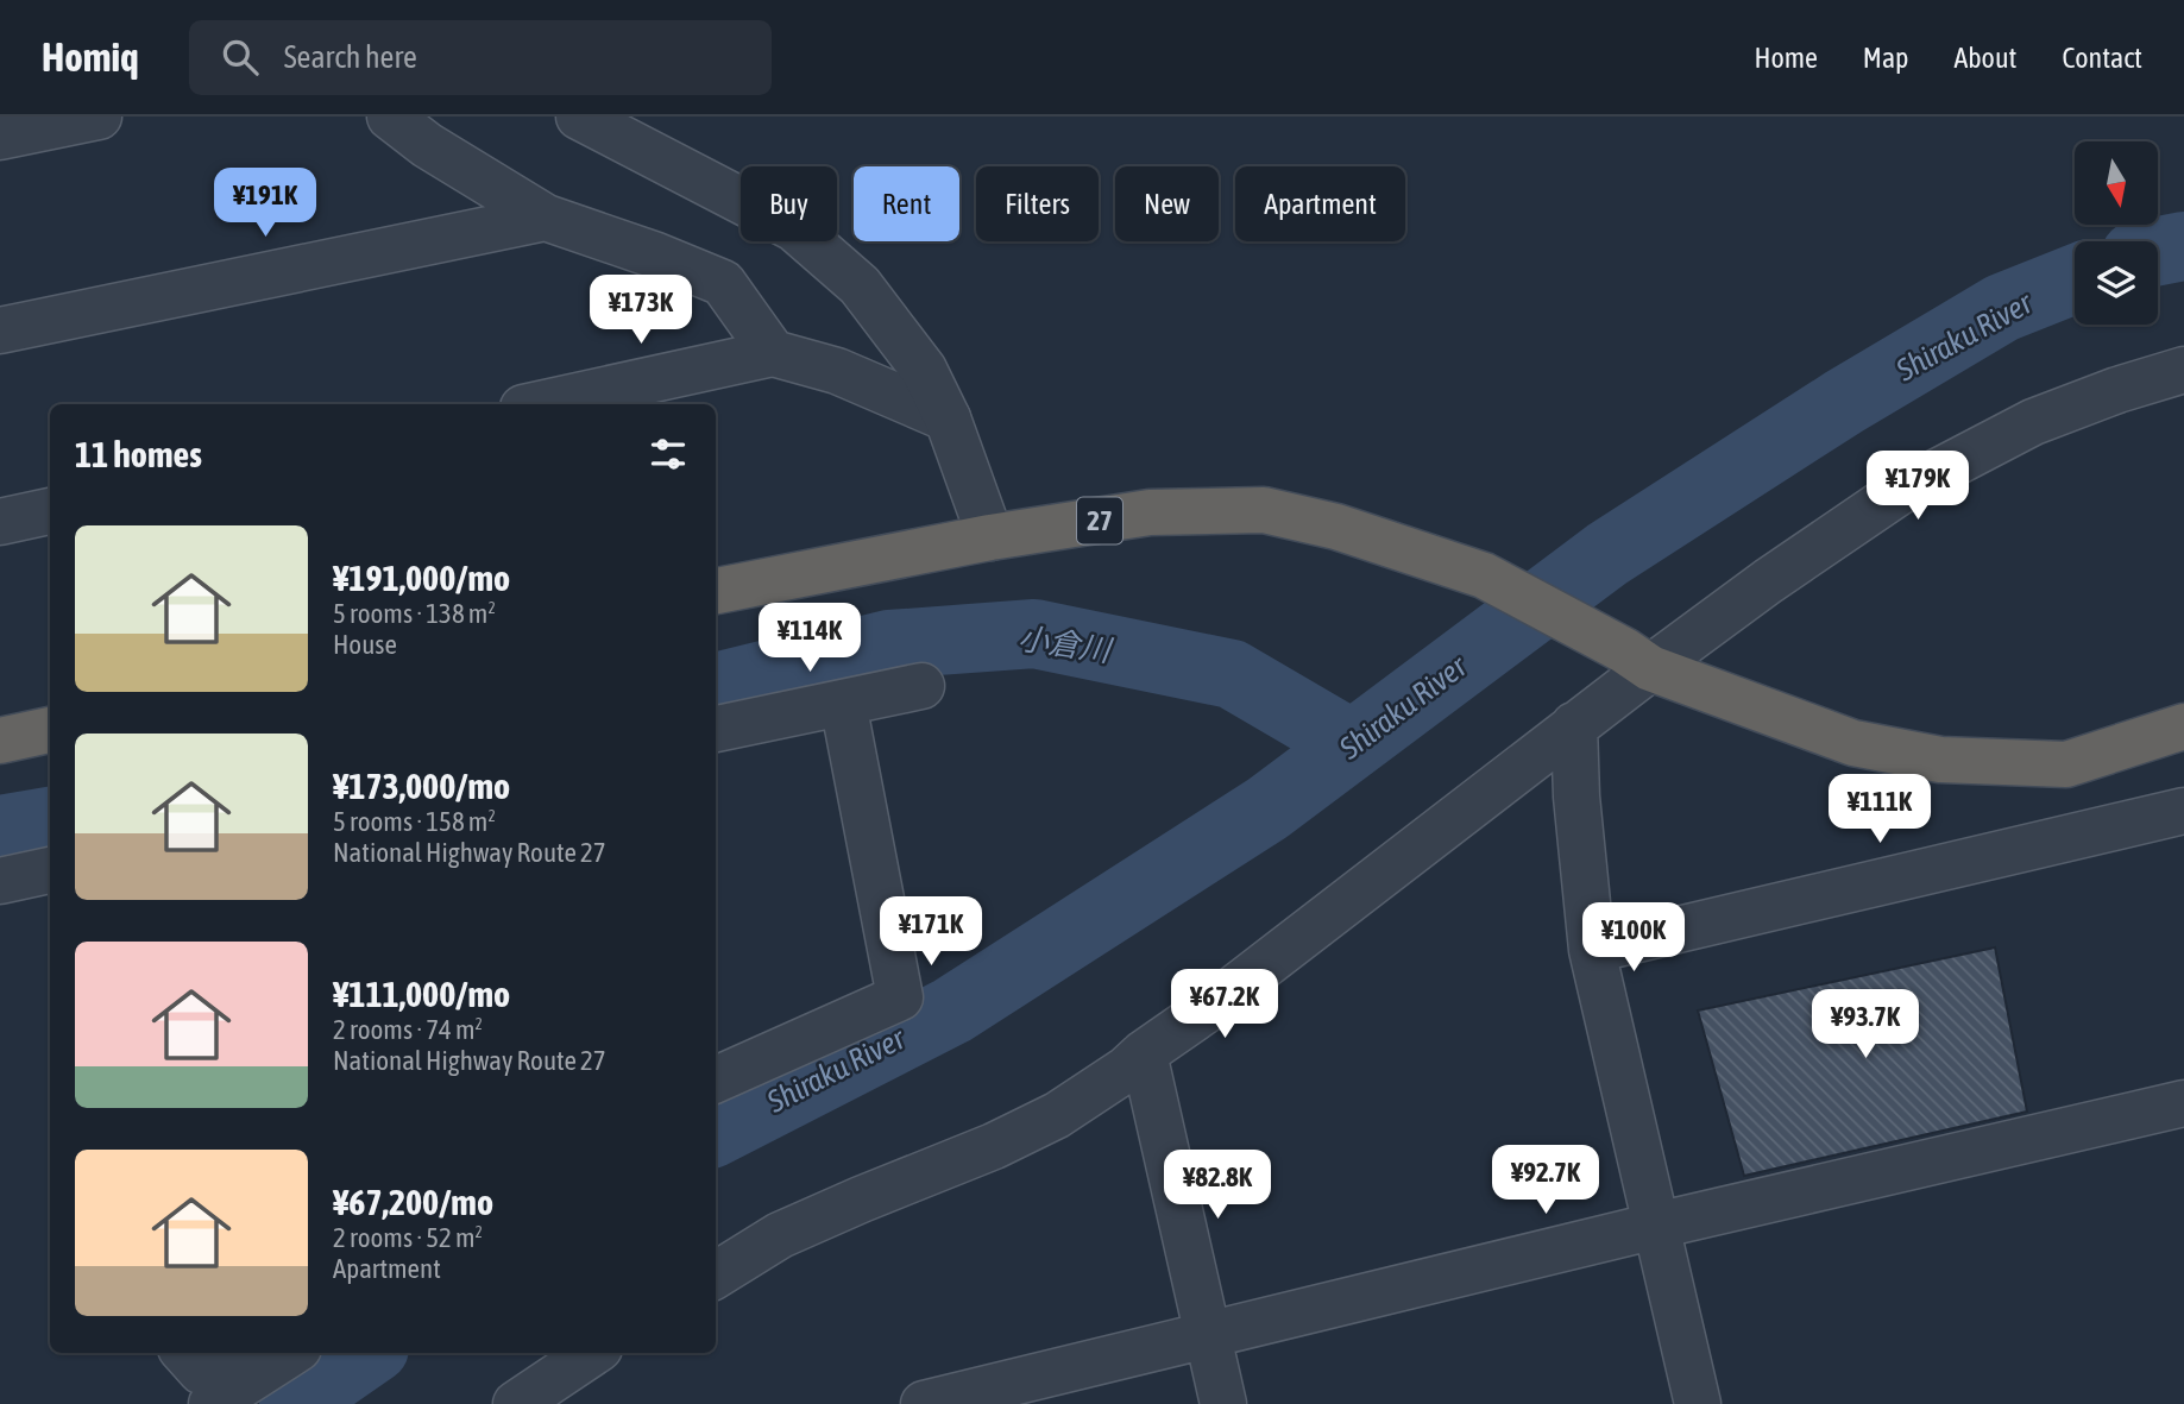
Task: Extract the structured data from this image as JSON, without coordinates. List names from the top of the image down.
{
  "streets": {
    "highway": ["27"]
  },
  "water": ["Shiraku River", "小倉川"],
  "north": "bottom",
  "page": {
    "header": "Homiq",
    "search": "Search here",
    "nav": [
      "Home",
      "Map",
      "About",
      "Contact"
    ],
    "chip": [
      "Buy",
      "Rent",
      "Filters",
      "New",
      "Apartment"
    ],
    "price": [
      "¥191K",
      "¥173K",
      "¥179K",
      "¥114K",
      "¥111K",
      "¥171K",
      "¥100K",
      "¥67.2K",
      "¥93.7K",
      "¥92.7K",
      "¥82.8K"
    ],
    "heading": "11 homes",
    "list": [
      {
        "name": "¥191,000/mo",
        "note": "5 rooms · 138 m² · House"
      },
      {
        "name": "¥173,000/mo",
        "note": "5 rooms · 158 m² · National Highway Route 27"
      },
      {
        "name": "¥111,000/mo",
        "note": "2 rooms · 74 m² · National Highway Route 27"
      },
      {
        "name": "¥67,200/mo",
        "note": "2 rooms · 52 m² · Apartment"
      }
    ]
  }
}
